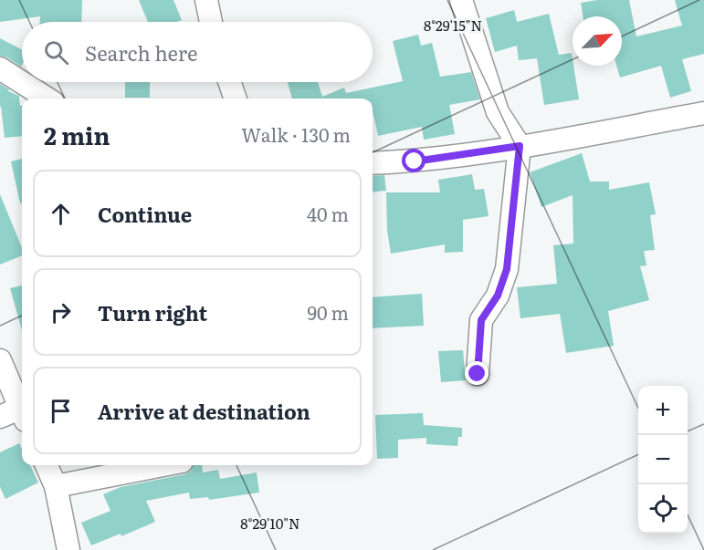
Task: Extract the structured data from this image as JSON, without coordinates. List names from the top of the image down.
{
  "north": "top right",
  "page": {
    "search": "Search here",
    "heading": ["2 min", "Walk · 130 m"],
    "list": [
      ["Continue", "40 m"],
      ["Turn right", "90 m"],
      "Arrive at destination"
    ],
    "map_buttons": ["+", "−"]
  },
  "coordinates": ["8°29'15\"N", "8°29'10\"N"]
}
